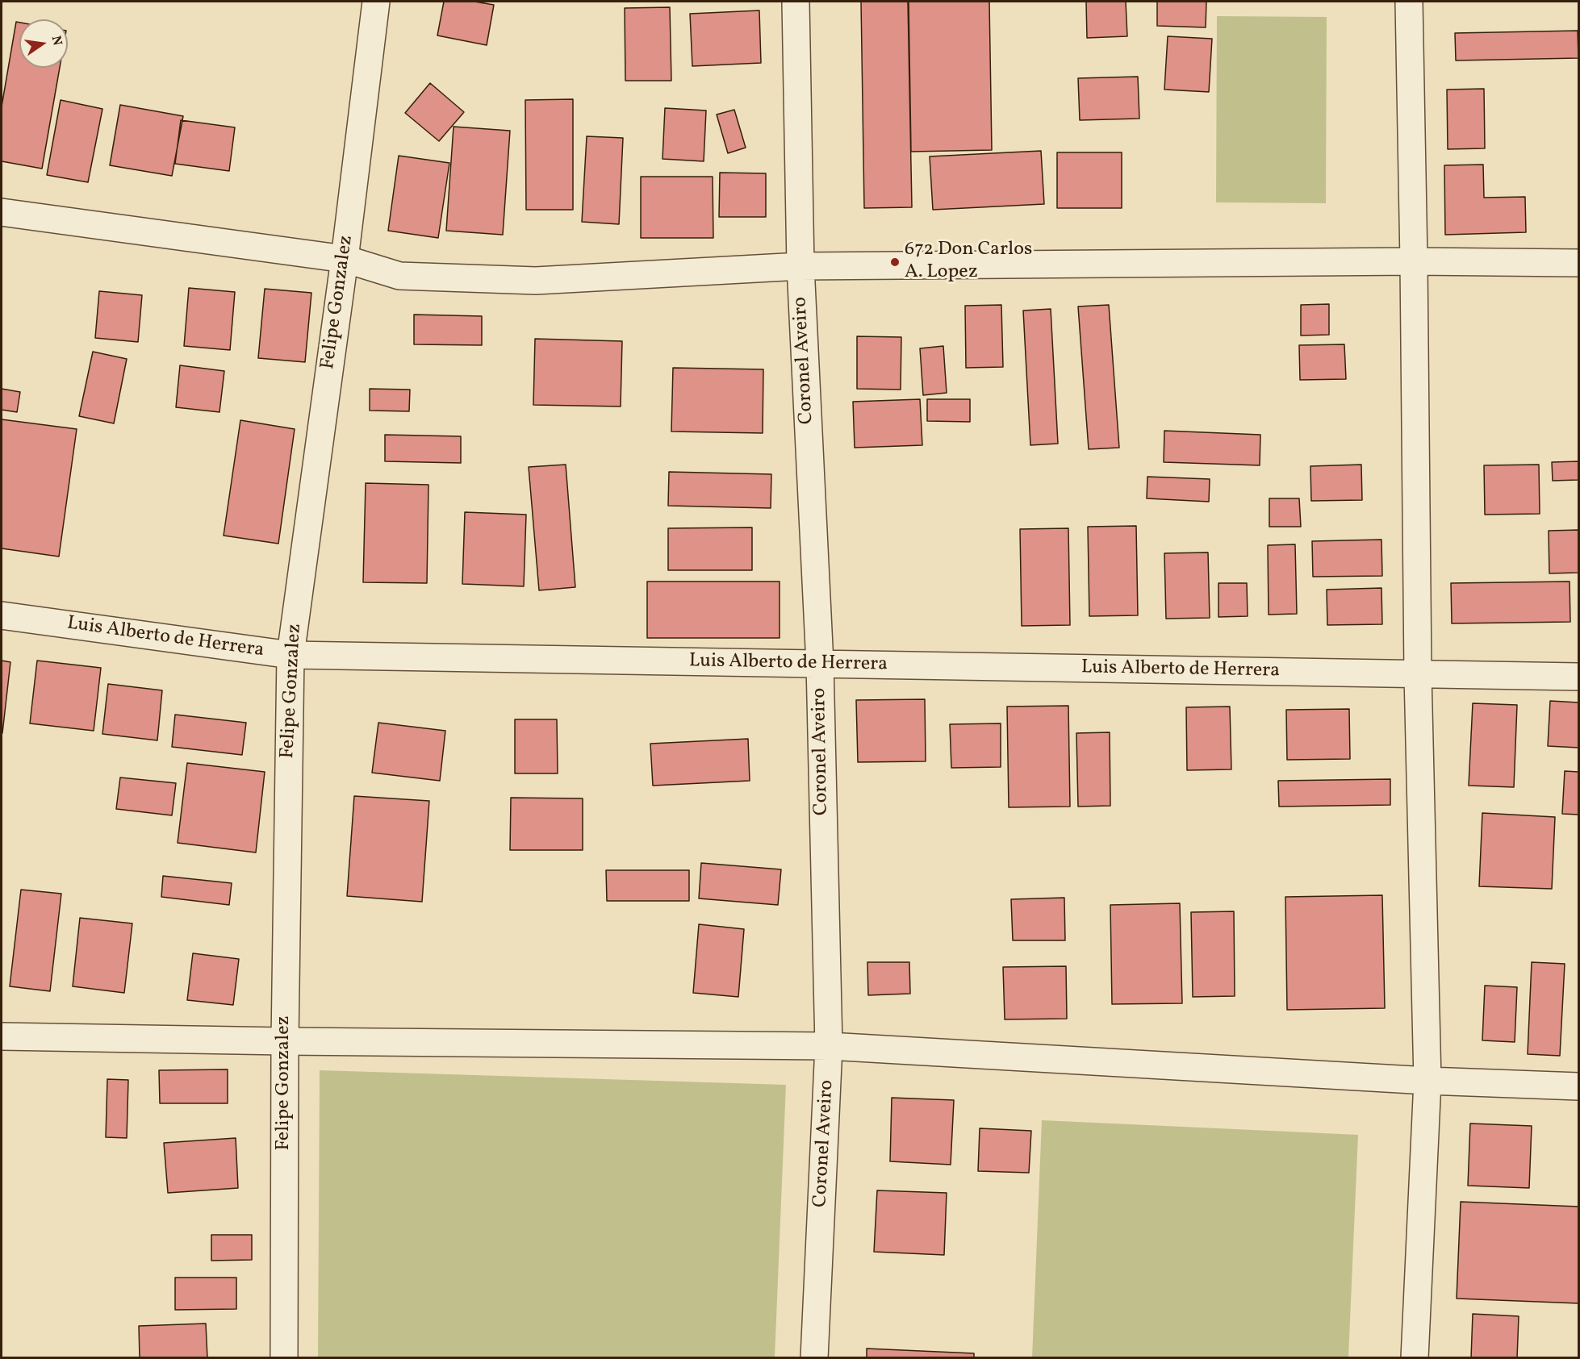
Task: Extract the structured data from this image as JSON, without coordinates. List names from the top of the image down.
{
  "streets": {
    "street": ["Felipe Gonzalez", "Coronel Aveiro", "Luis Alberto de Herrera"]
  },
  "crossings": [
    ["Felipe Gonzalez", "Luis Alberto de Herrera"],
    ["Coronel Aveiro", "Luis Alberto de Herrera"]
  ],
  "places": ["672 Don Carlos A. Lopez"],
  "north": "right"
}
